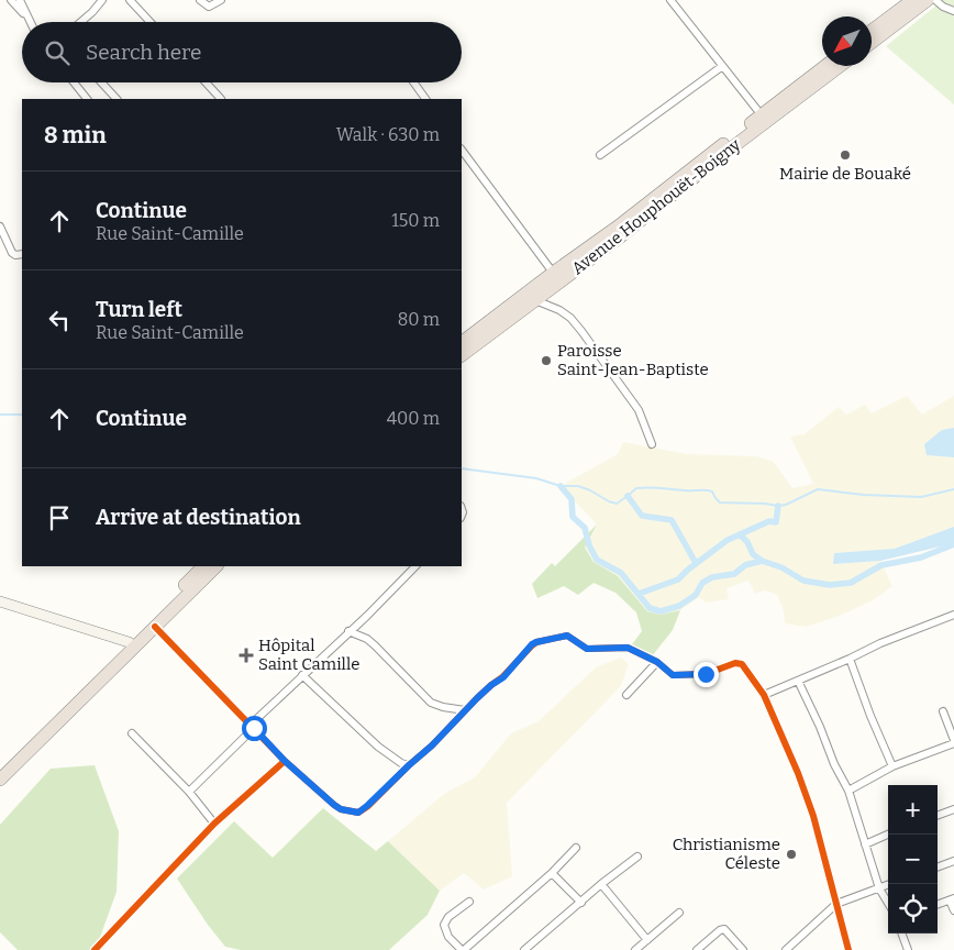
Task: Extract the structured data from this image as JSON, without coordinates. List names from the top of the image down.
{
  "streets": {
    "highway": ["Avenue Houphouët-Boigny"]
  },
  "places": {
    "other": ["Mairie de Bouaké", "Paroisse Saint-Jean-Baptiste", "Christianisme Céleste"],
    "health": ["Hôpital Saint Camille"]
  },
  "north": "bottom left",
  "page": {
    "search": "Search here",
    "heading": ["8 min", "Walk · 630 m"],
    "list": [
      ["Continue", "Rue Saint-Camille", "150 m"],
      ["Turn left", "Rue Saint-Camille", "80 m"],
      ["Continue", "400 m"],
      "Arrive at destination"
    ],
    "map_buttons": ["+", "−"]
  }
}
